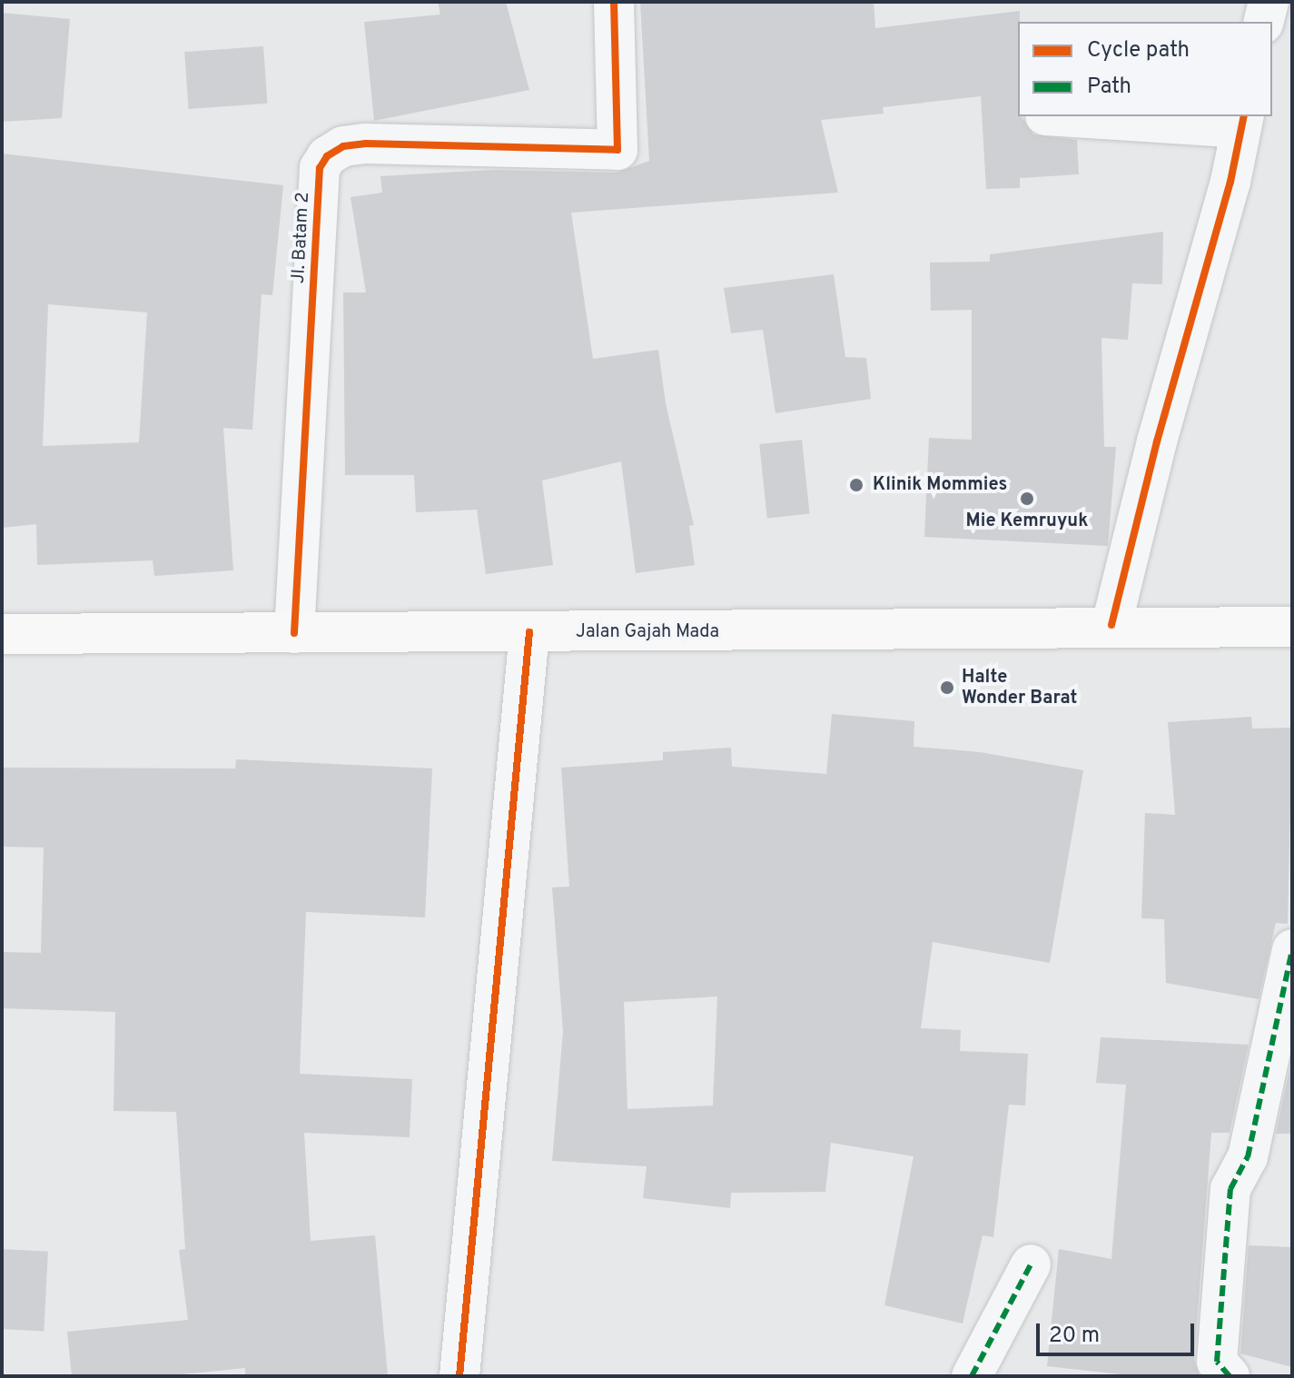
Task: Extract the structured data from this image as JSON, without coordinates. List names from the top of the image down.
{
  "streets": {
    "main road": ["Jalan Gajah Mada"],
    "street": ["Jl. Batam 2"]
  },
  "crossings": [
    ["Jl. Batam 2", "Jalan Gajah Mada"]
  ],
  "places": ["Klinik Mommies", "Mie Kemruyuk", "Halte Wonder Barat"],
  "legend": ["Cycle path", "Path"],
  "scale_bar": "20 m"
}
